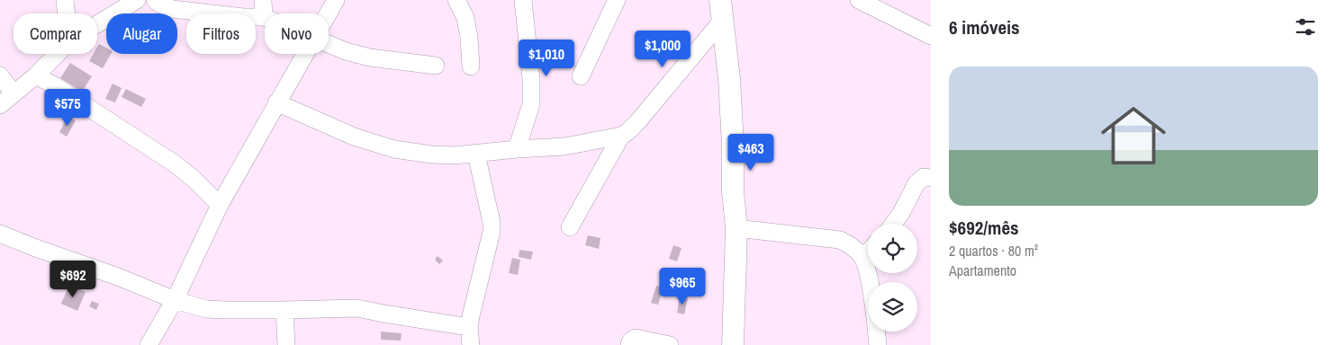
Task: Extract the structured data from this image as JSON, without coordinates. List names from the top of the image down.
{
  "page": {
    "heading": "6 imóveis",
    "chip": [
      "Comprar",
      "Alugar",
      "Filtros",
      "Novo"
    ],
    "price": [
      "$1,000",
      "$1,010",
      "$575",
      "$463",
      "$692",
      "$965"
    ],
    "list": [
      {
        "name": "$692/mês",
        "note": "2 quartos · 80 m² · Apartamento"
      }
    ]
  }
}
